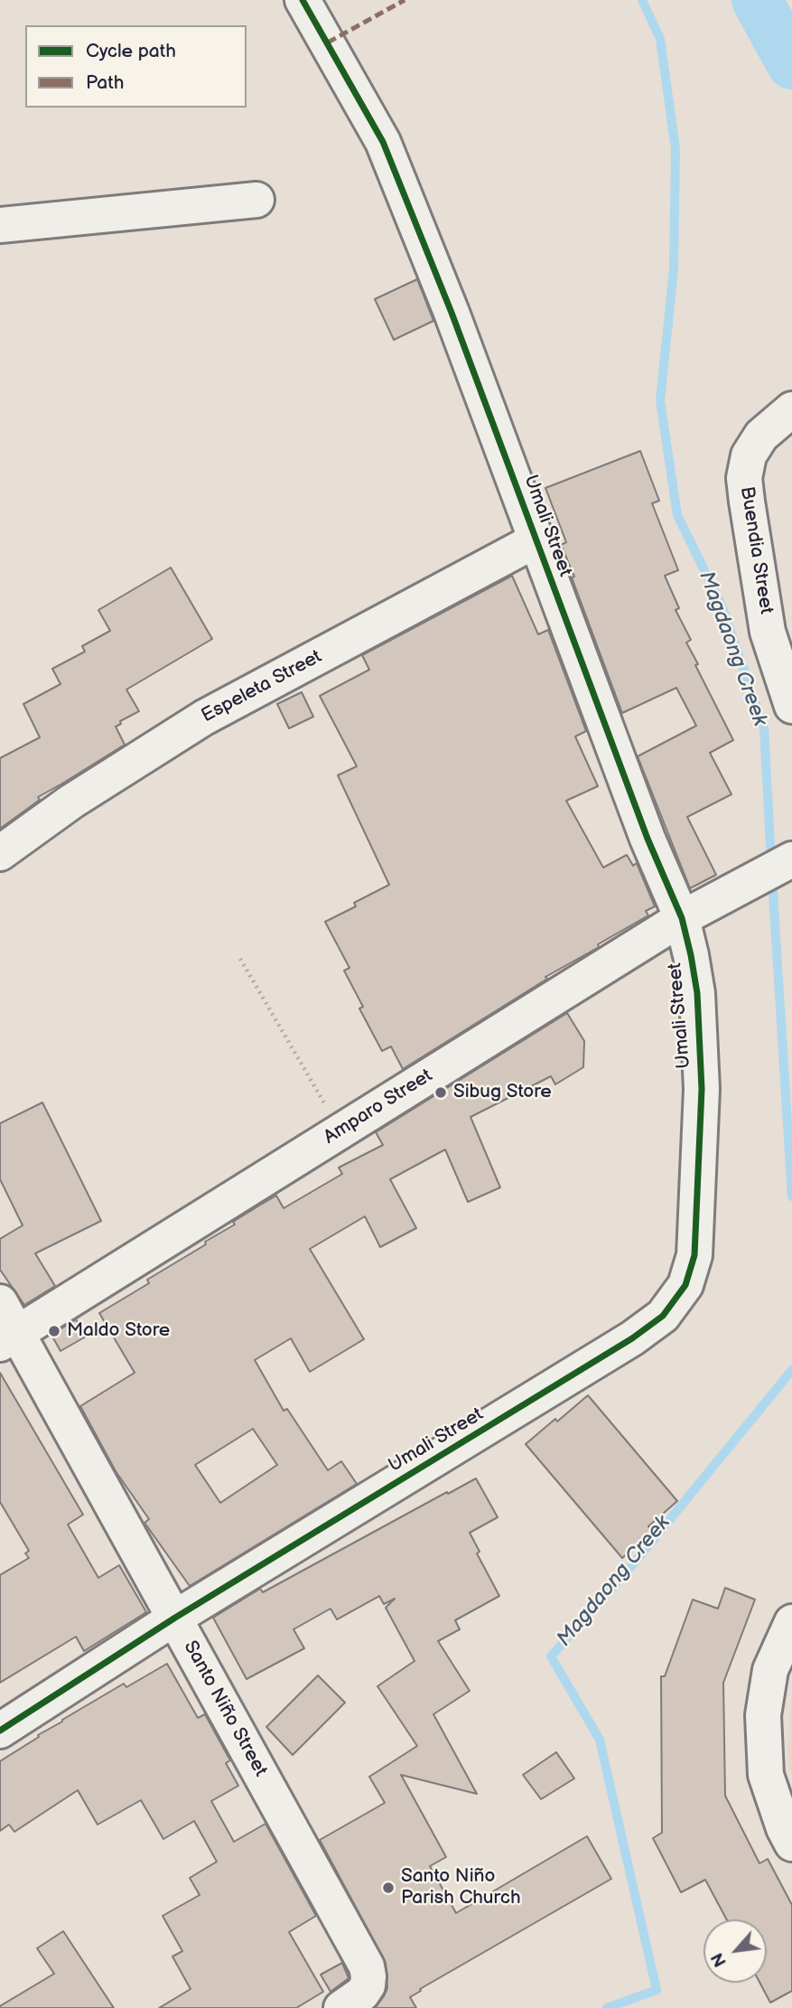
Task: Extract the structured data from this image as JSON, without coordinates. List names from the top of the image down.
{
  "streets": {
    "street": [
      "Umali Street",
      "Buendia Street",
      "Espeleta Street",
      "Amparo Street",
      "Santo Niño Street"
    ]
  },
  "crossings": [
    ["Umali Street", "Espeleta Street"],
    ["Umali Street", "Amparo Street"],
    ["Umali Street", "Santo Niño Street"],
    ["Amparo Street", "Santo Niño Street"]
  ],
  "water": ["Magdaong Creek"],
  "places": ["Sibug Store", "Maldo Store", "Santo Niño Parish Church"],
  "legend": ["Cycle path", "Path"],
  "north": "bottom left"
}
